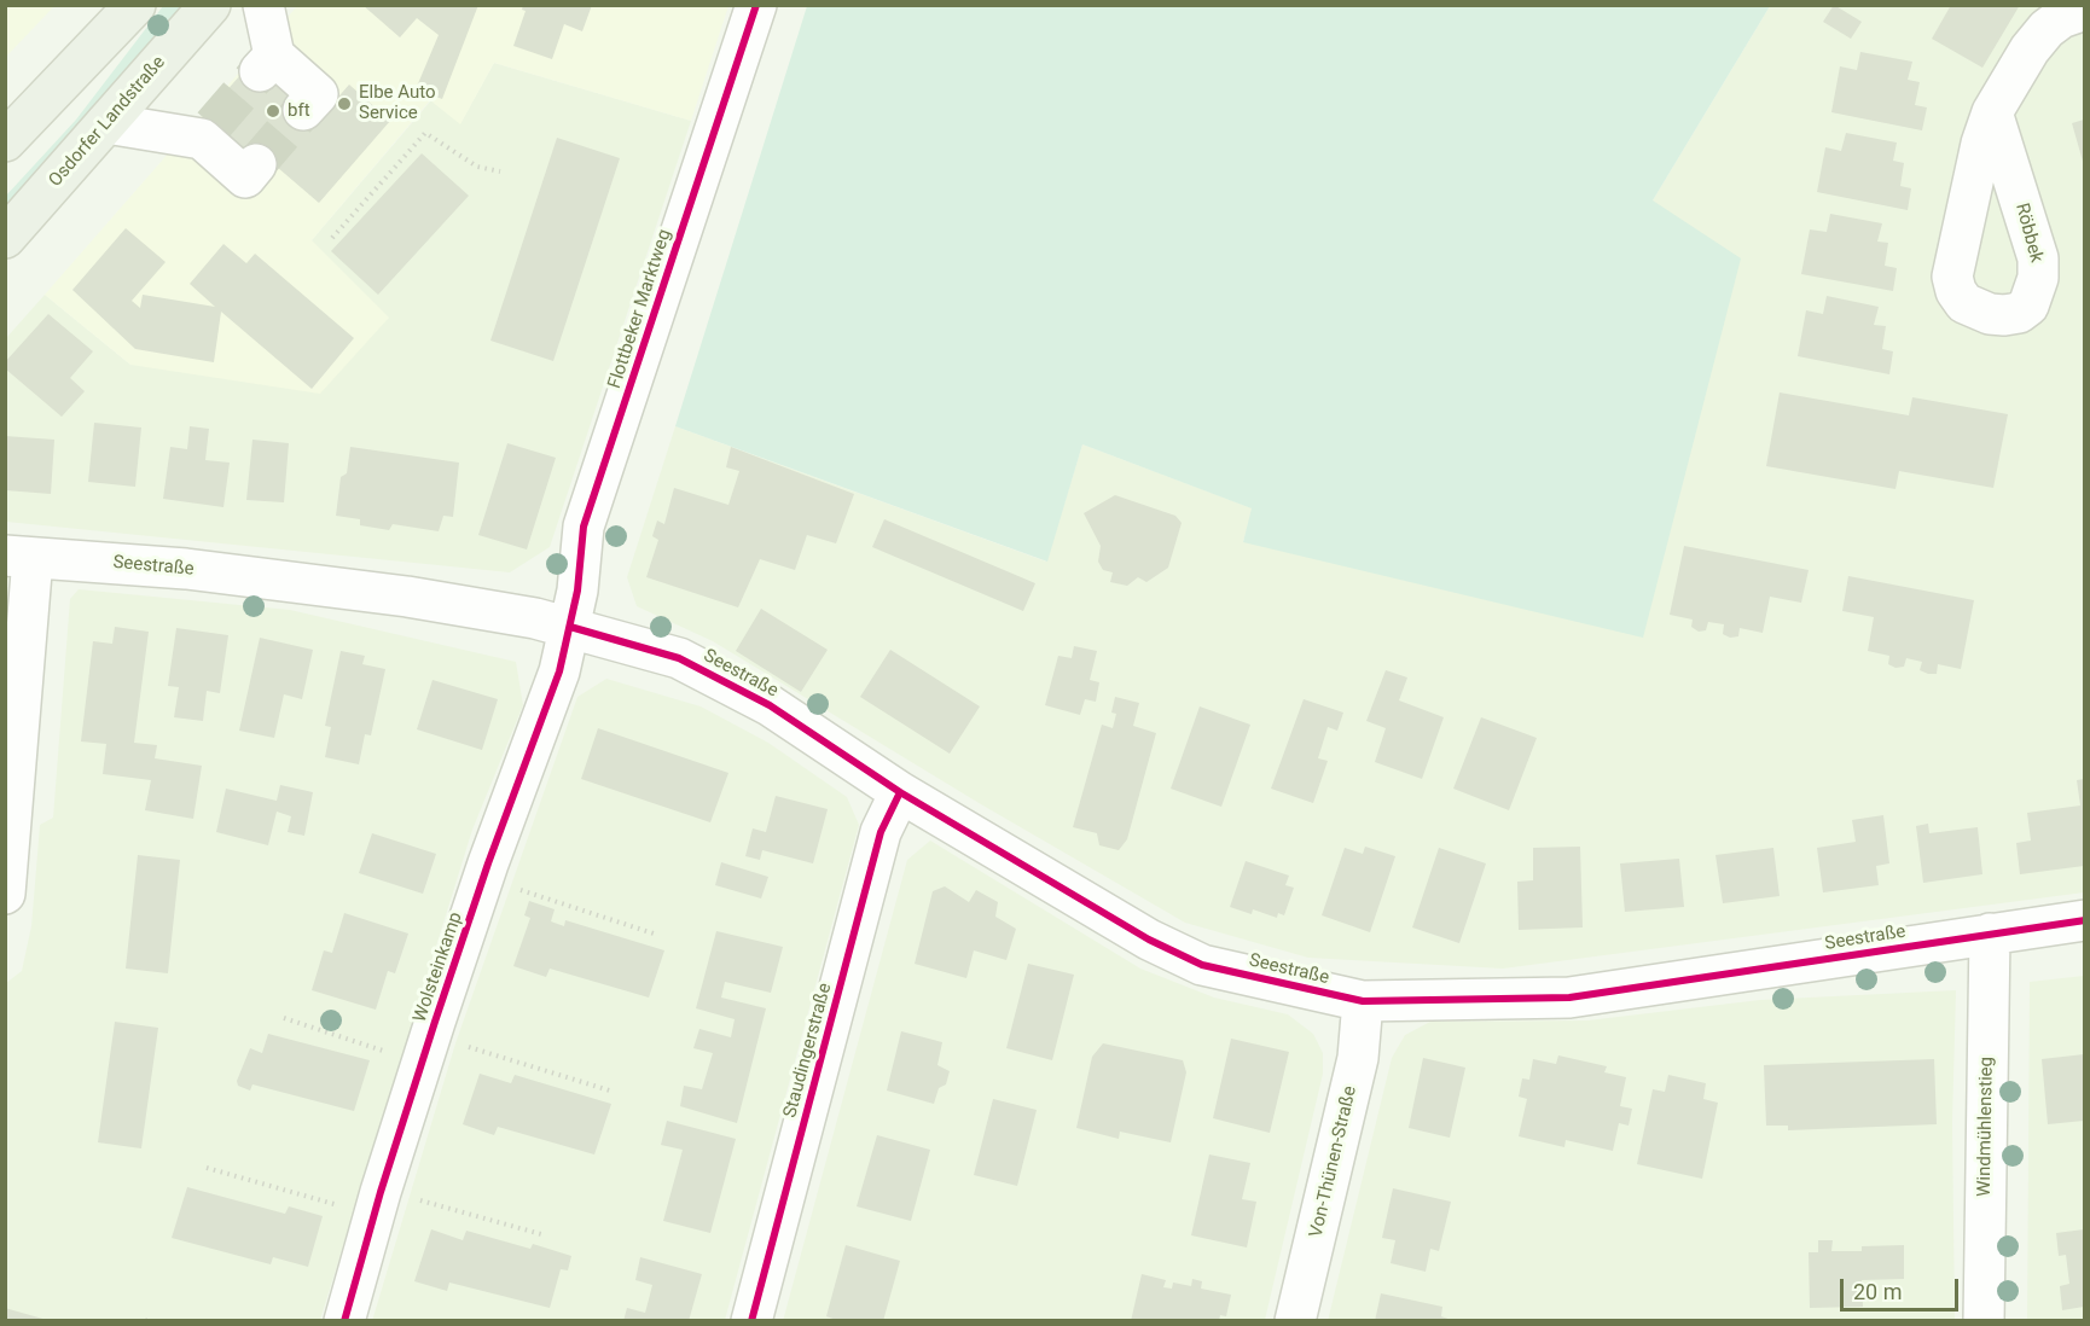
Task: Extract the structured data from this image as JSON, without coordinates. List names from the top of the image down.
{
  "streets": {
    "main road": ["Osdorfer Landstraße"],
    "street": [
      "Flottbeker Marktweg",
      "Seestraße",
      "Wolsteinkamp",
      "Staudingerstraße",
      "Windmühlenstieg",
      "Von-Thünen-Straße"
    ]
  },
  "crossings": [
    ["Flottbeker Marktweg", "Seestraße"],
    ["Flottbeker Marktweg", "Wolsteinkamp"],
    ["Seestraße", "Wolsteinkamp"],
    ["Seestraße", "Staudingerstraße"],
    ["Seestraße", "Windmühlenstieg"],
    ["Seestraße", "Von-Thünen-Straße"]
  ],
  "places": ["Elbe Auto Service", "bft"],
  "scale_bar": "20 m"
}
